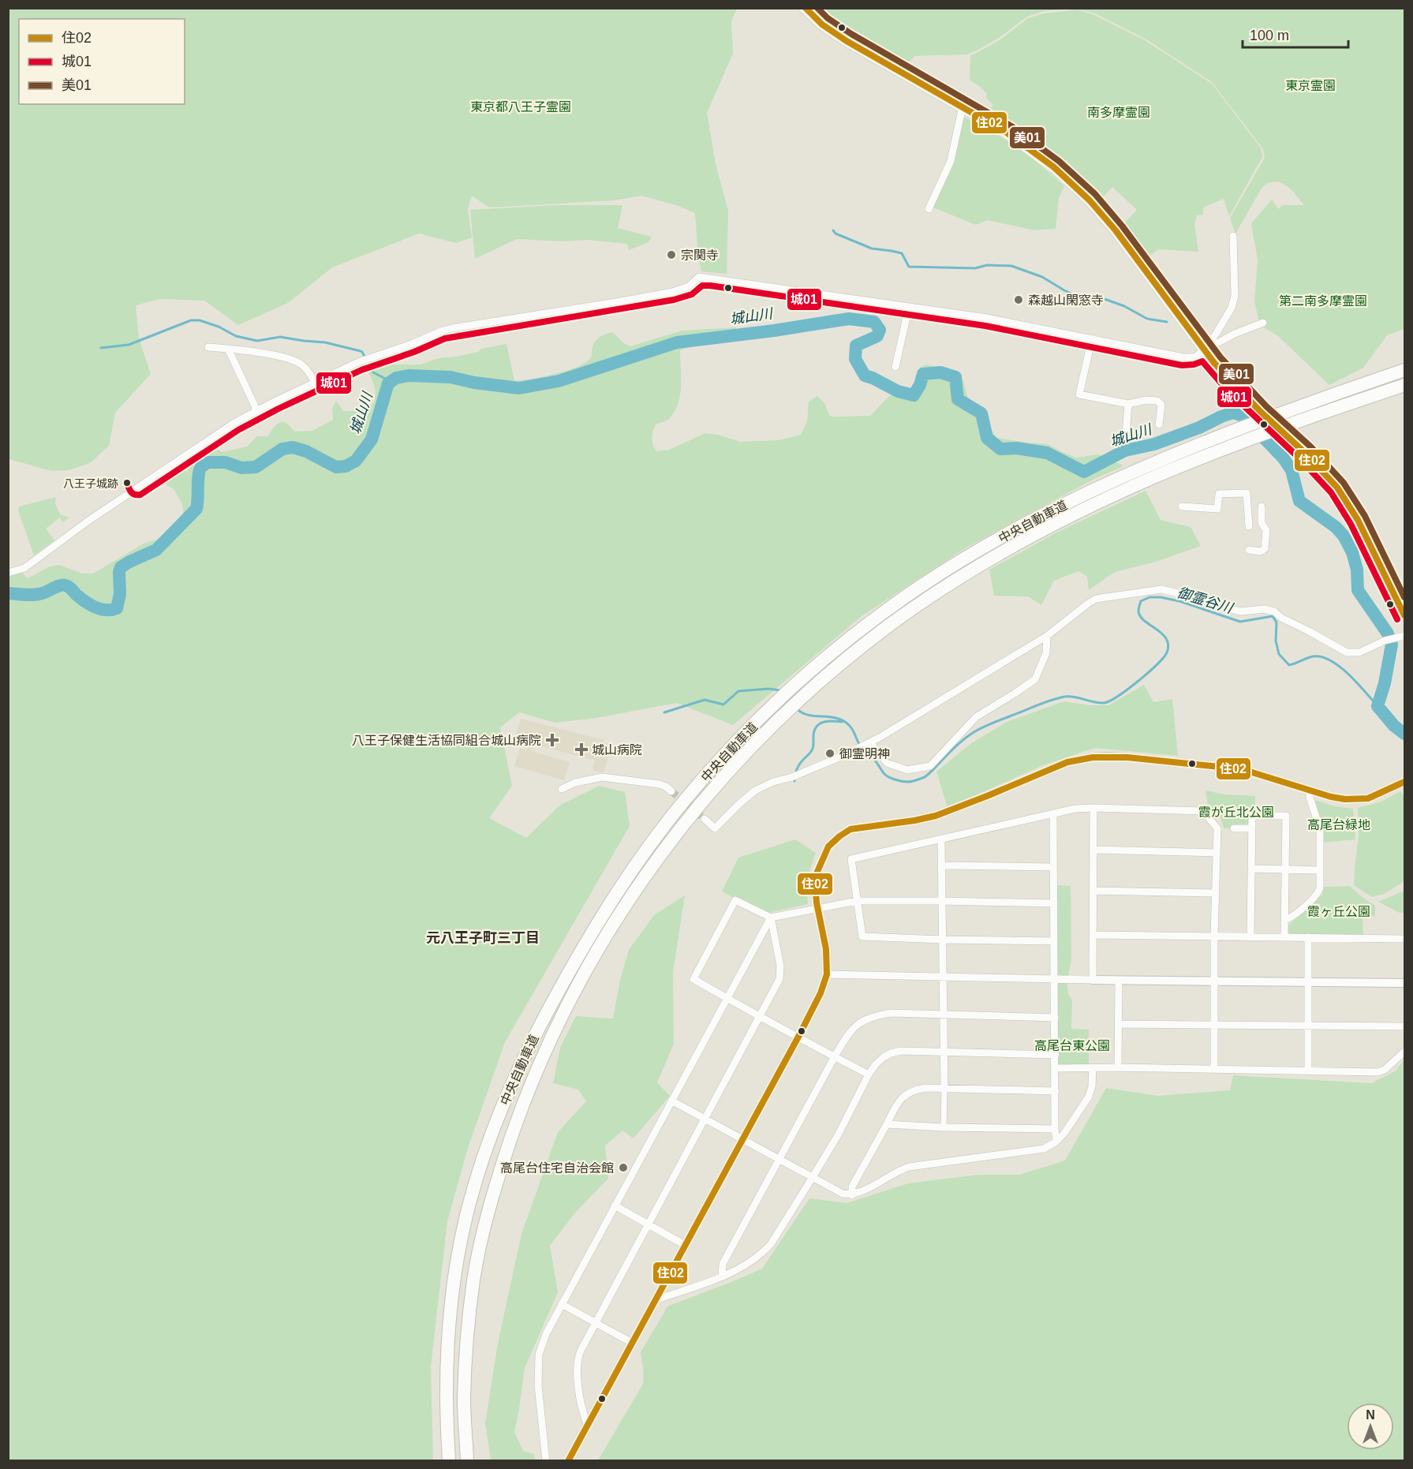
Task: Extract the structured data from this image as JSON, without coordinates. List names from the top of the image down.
{
  "streets": {
    "highway": ["中央自動車道"]
  },
  "districts": ["元八王子町三丁目"],
  "water": ["城山川", "御霊谷川"],
  "parks": [
    "東京霊園",
    "東京都八王子霊園",
    "南多摩霊園",
    "第二南多摩霊園",
    "霞が丘北公園",
    "高尾台緑地",
    "霞ヶ丘公園",
    "高尾台東公園"
  ],
  "places": {
    "other": [
      "宗関寺",
      "森越山閑窓寺",
      "八王子城跡",
      "御霊明神",
      "高尾台住宅自治会館"
    ],
    "health": ["八王子保健生活協同組合城山病院", "城山病院"]
  },
  "lines": ["transit line 住02", "transit line 美01", "transit line 城01"],
  "legend": ["住02", "城01", "美01"],
  "scale_bar": "100 m",
  "north": "top"
}
